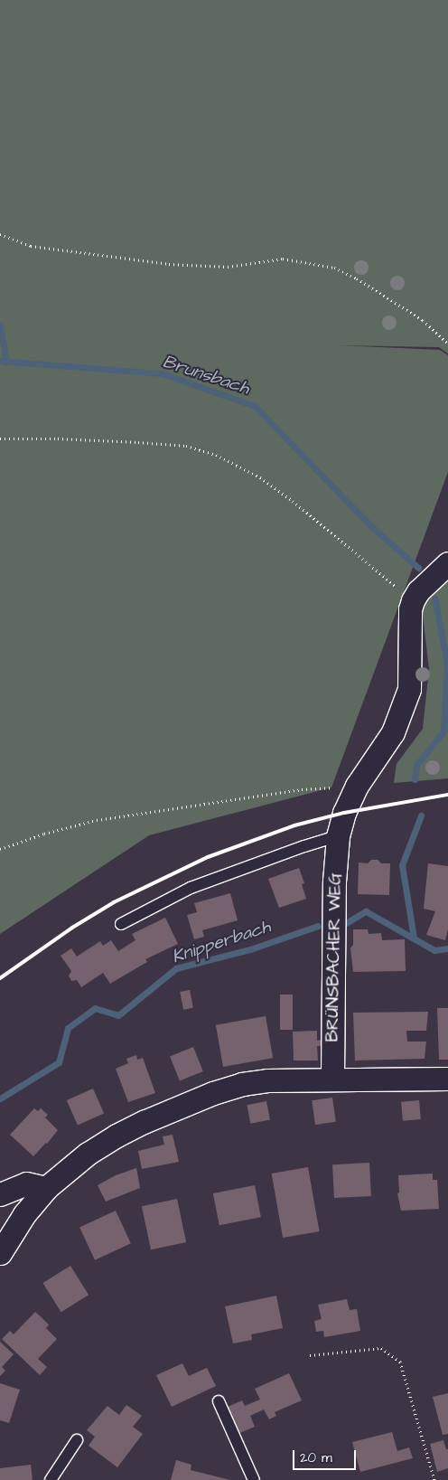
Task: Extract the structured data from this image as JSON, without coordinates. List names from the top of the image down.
{
  "streets": {
    "street": ["BRÜNSBACHER WEG"]
  },
  "water": ["Brunsbach", "Knipperbach"],
  "scale_bar": "20 m"
}
